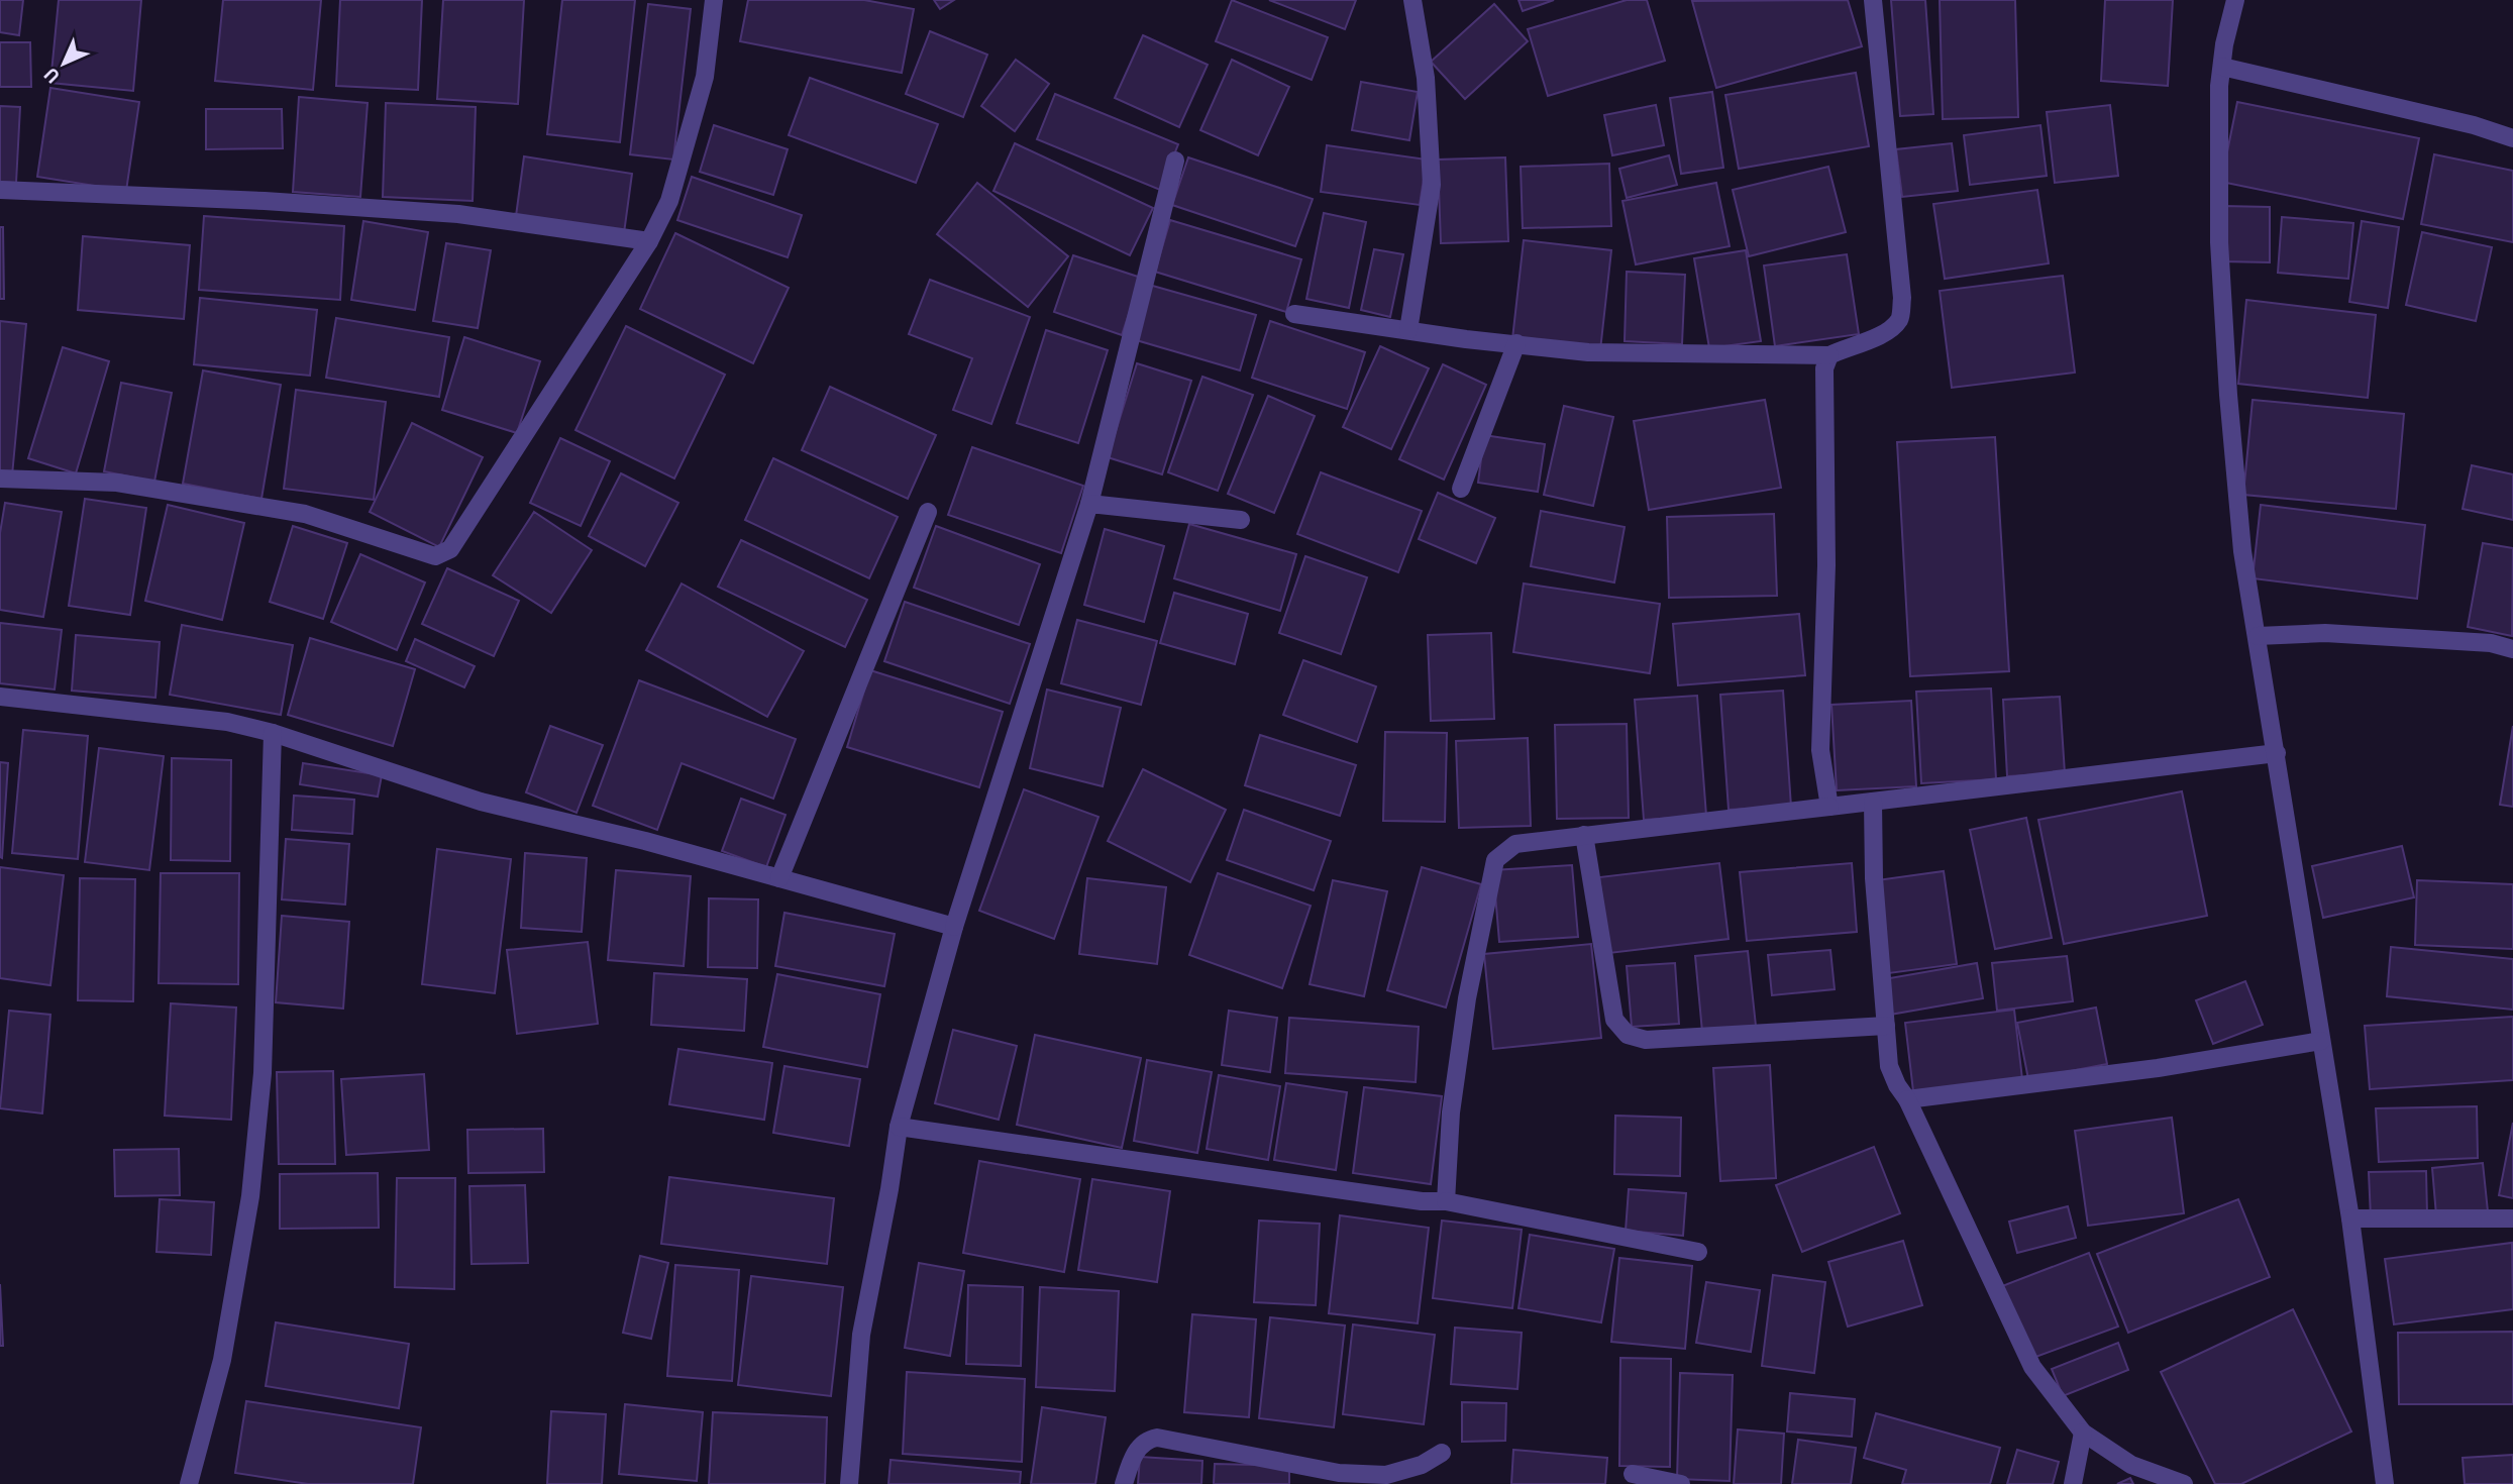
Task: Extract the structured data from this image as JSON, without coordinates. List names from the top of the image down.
{
  "north": "bottom left"
}
